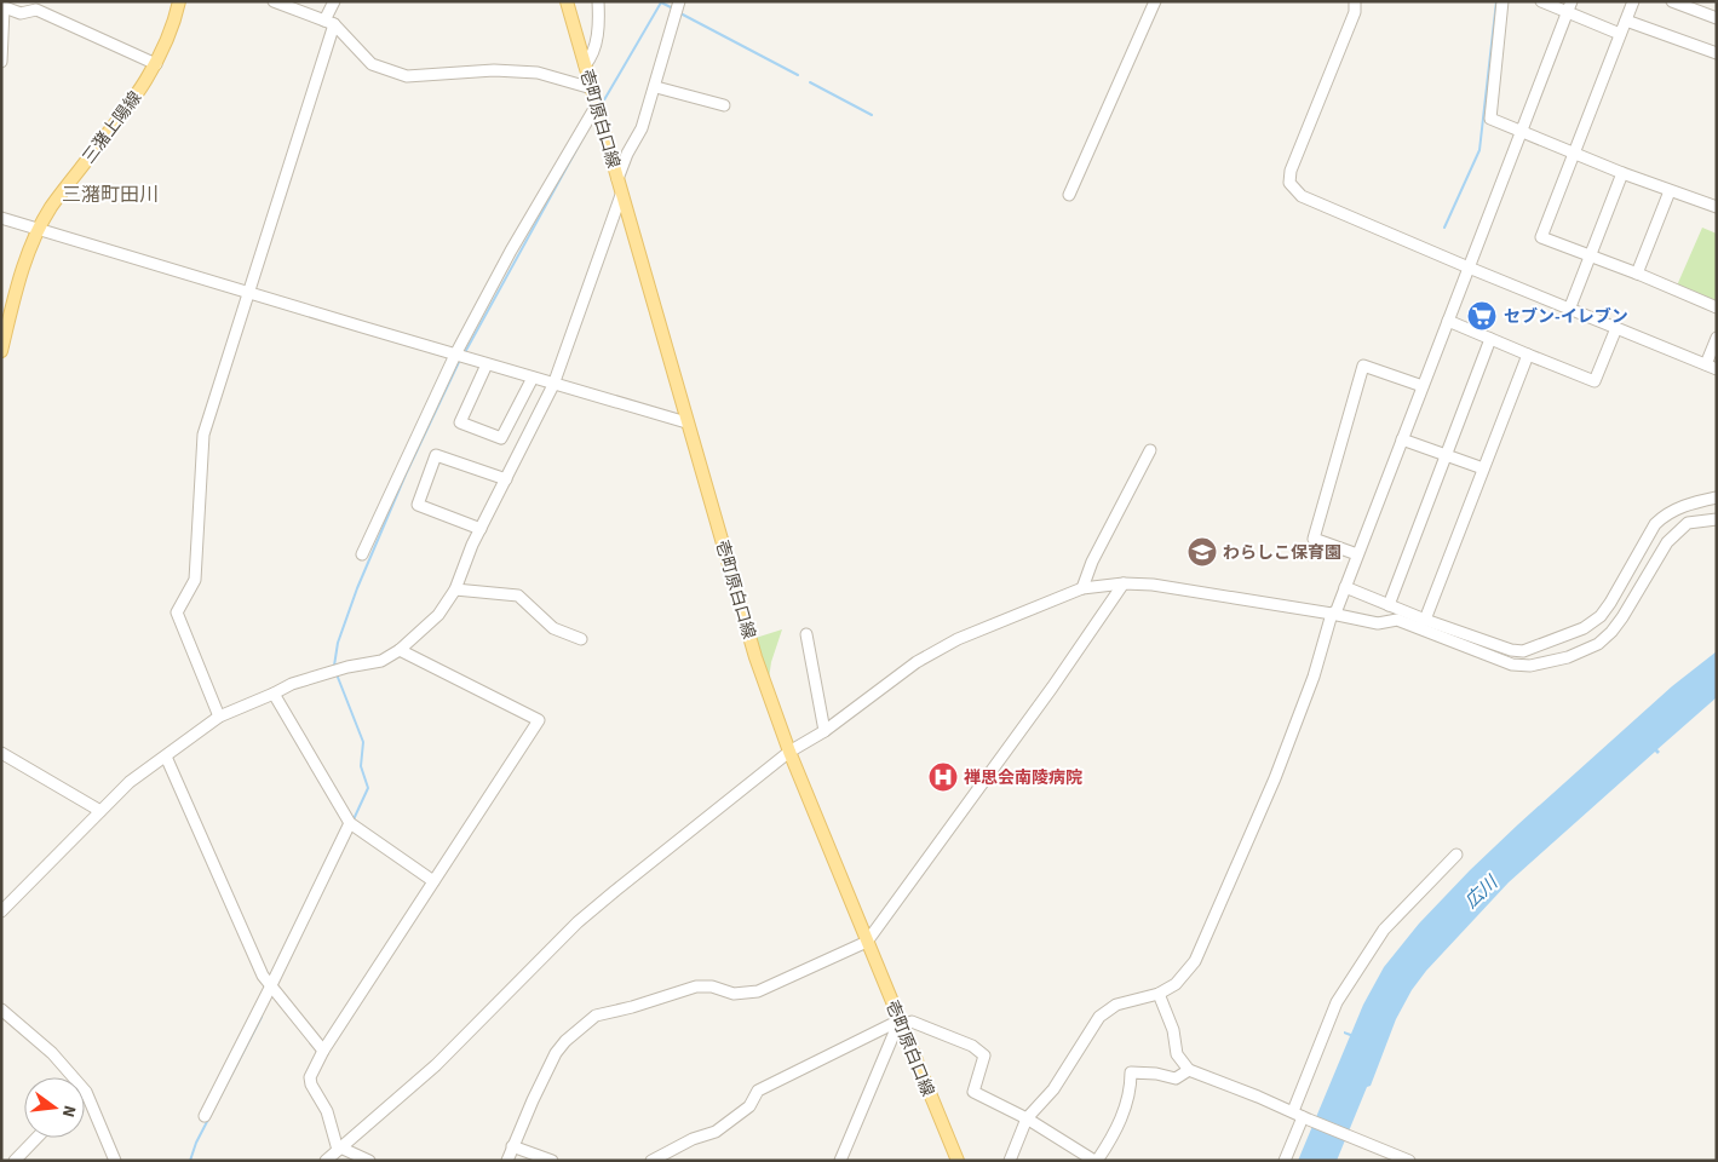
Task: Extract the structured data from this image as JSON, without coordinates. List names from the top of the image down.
{
  "streets": {
    "main road": ["壱町原白口線", "三潴上陽線"]
  },
  "districts": ["三潴町田川"],
  "water": ["広川"],
  "places": {
    "supermarket": ["セブン-イレブン"],
    "school or university": ["わらしこ保育園"],
    "hospital": ["禅思会南陵病院"]
  },
  "north": "right"
}
